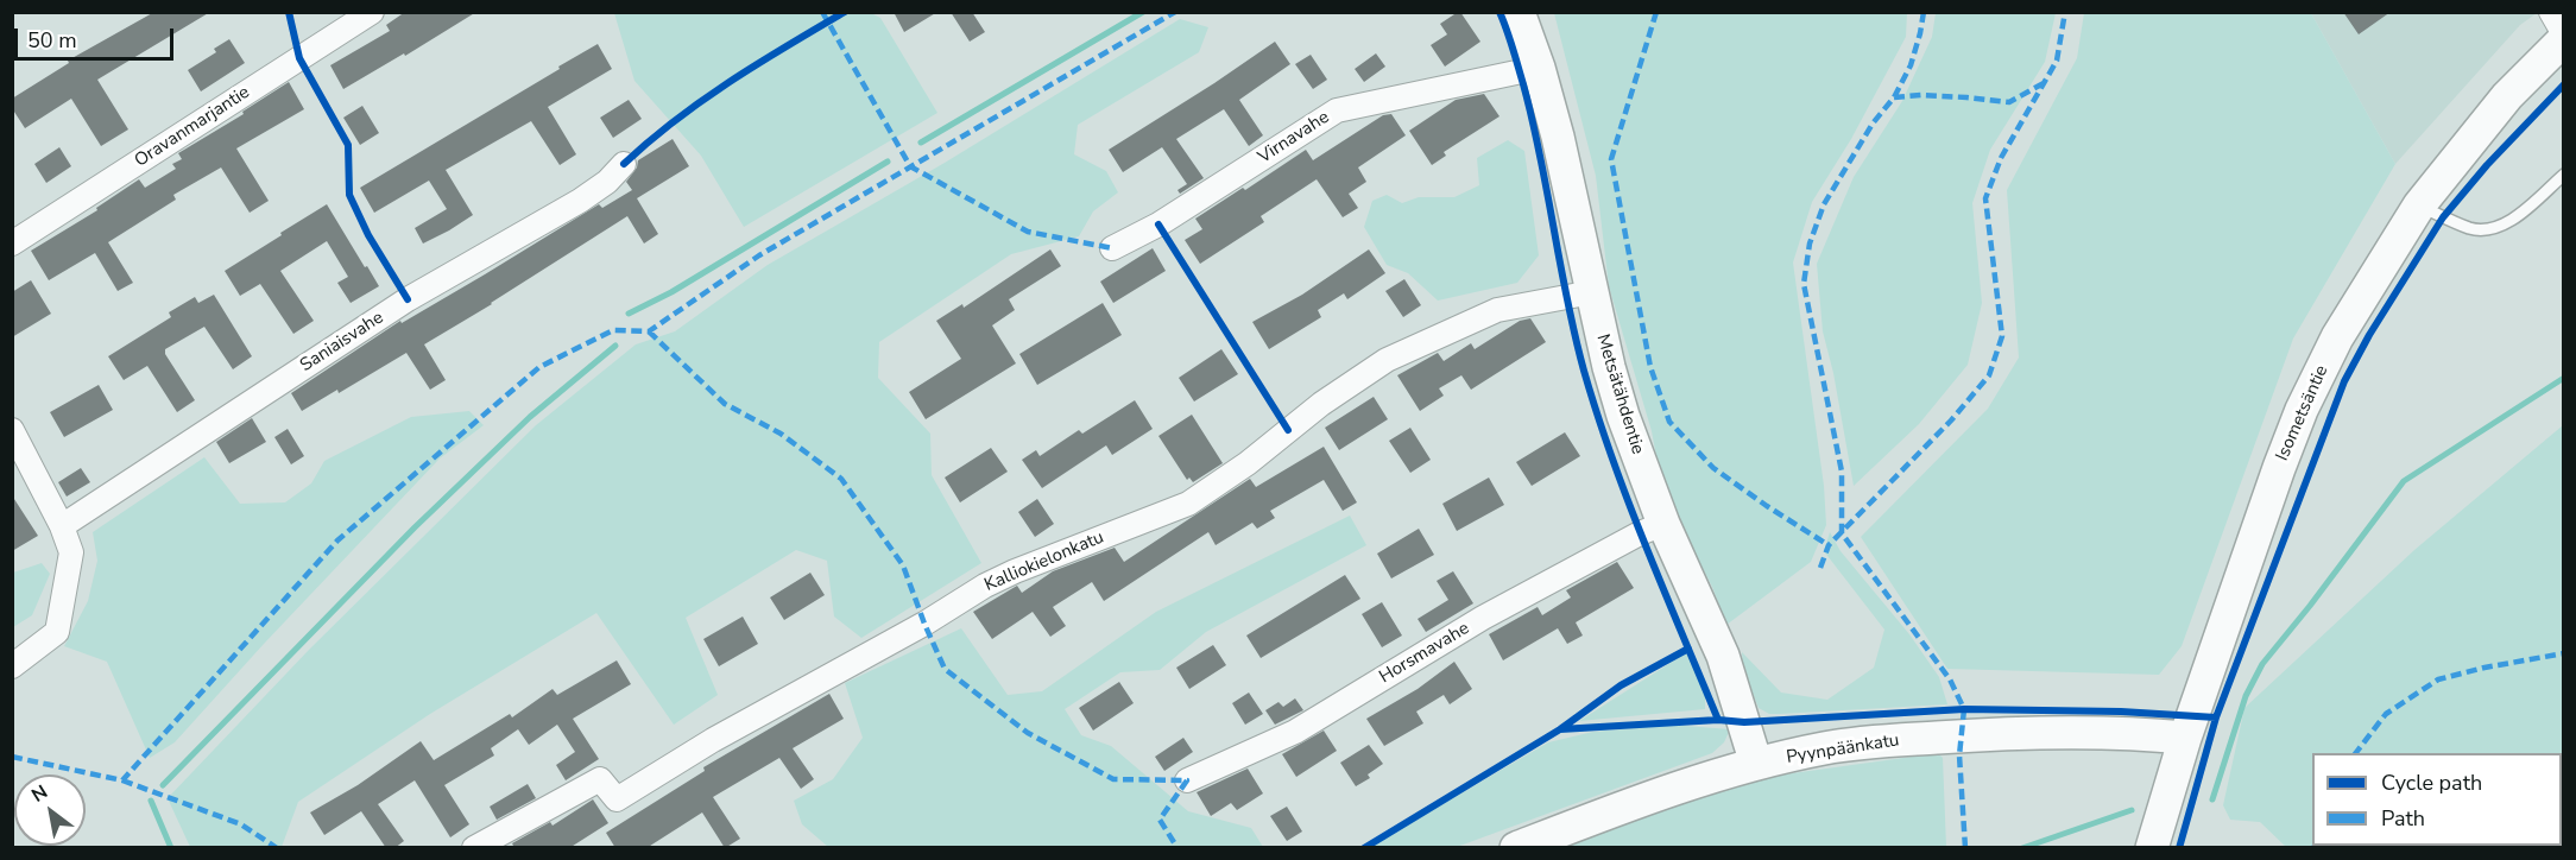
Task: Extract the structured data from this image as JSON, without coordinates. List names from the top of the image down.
{
  "streets": {
    "main road": ["Metsätähdentie", "Isometsäntie", "Pyynpäänkatu"],
    "street": [
      "Oravanmarjantie",
      "Virnavahe",
      "Saniaisvahe",
      "Kalliokielonkatu",
      "Horsmavahe"
    ]
  },
  "crossings": [
    ["Virnavahe", "Metsätähdentie"],
    ["Metsätähdentie", "Kalliokielonkatu"],
    ["Metsätähdentie", "Horsmavahe"],
    ["Metsätähdentie", "Pyynpäänkatu"],
    ["Isometsäntie", "Pyynpäänkatu"]
  ],
  "legend": ["Cycle path", "Path"],
  "scale_bar": "50 m",
  "north": "top left"
}
